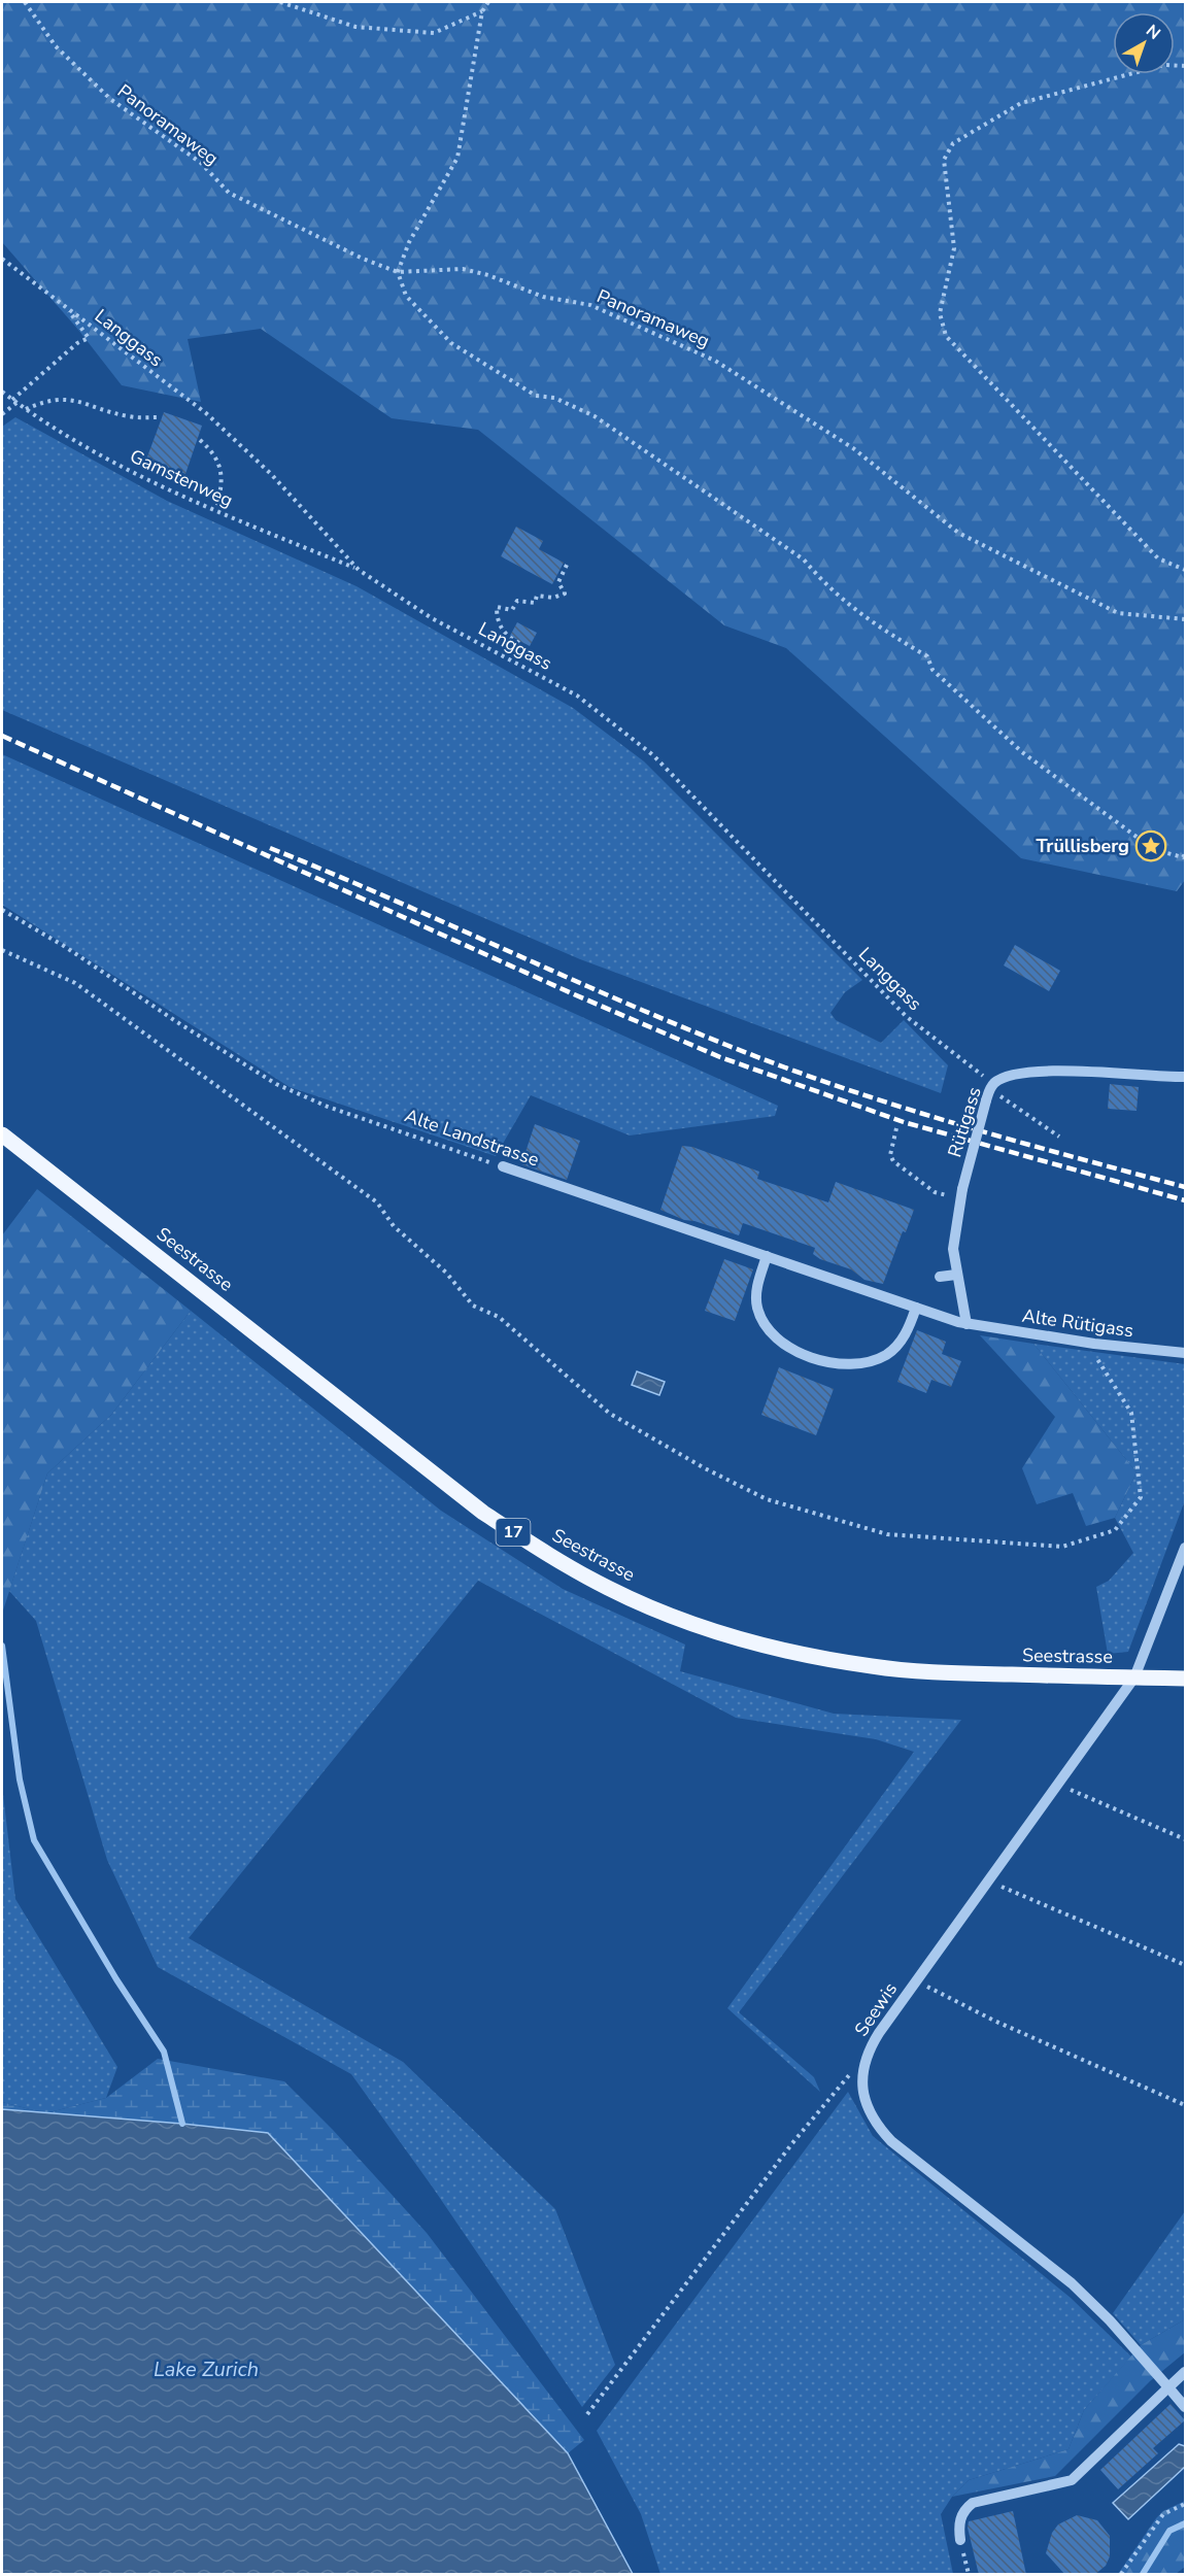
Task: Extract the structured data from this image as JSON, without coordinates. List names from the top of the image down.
{
  "streets": {
    "main road": ["Seestrasse", "17"],
    "street": [
      "Rütigass",
      "Alte Landstrasse",
      "Alte Rütigass",
      "Seewis"
    ],
    "path": ["Panoramaweg", "Langgass", "Gamstenweg"]
  },
  "crossings": [
    ["Langgass", "Gamstenweg"],
    ["Langgass", "Rütigass"],
    ["Rütigass", "Alte Landstrasse"],
    ["Rütigass", "Alte Rütigass"],
    ["Alte Landstrasse", "Alte Rütigass"],
    ["Seestrasse", "Seewis"]
  ],
  "water": ["Lake Zurich"],
  "places": {
    "place": ["Trüllisberg"]
  },
  "north": "top right"
}
